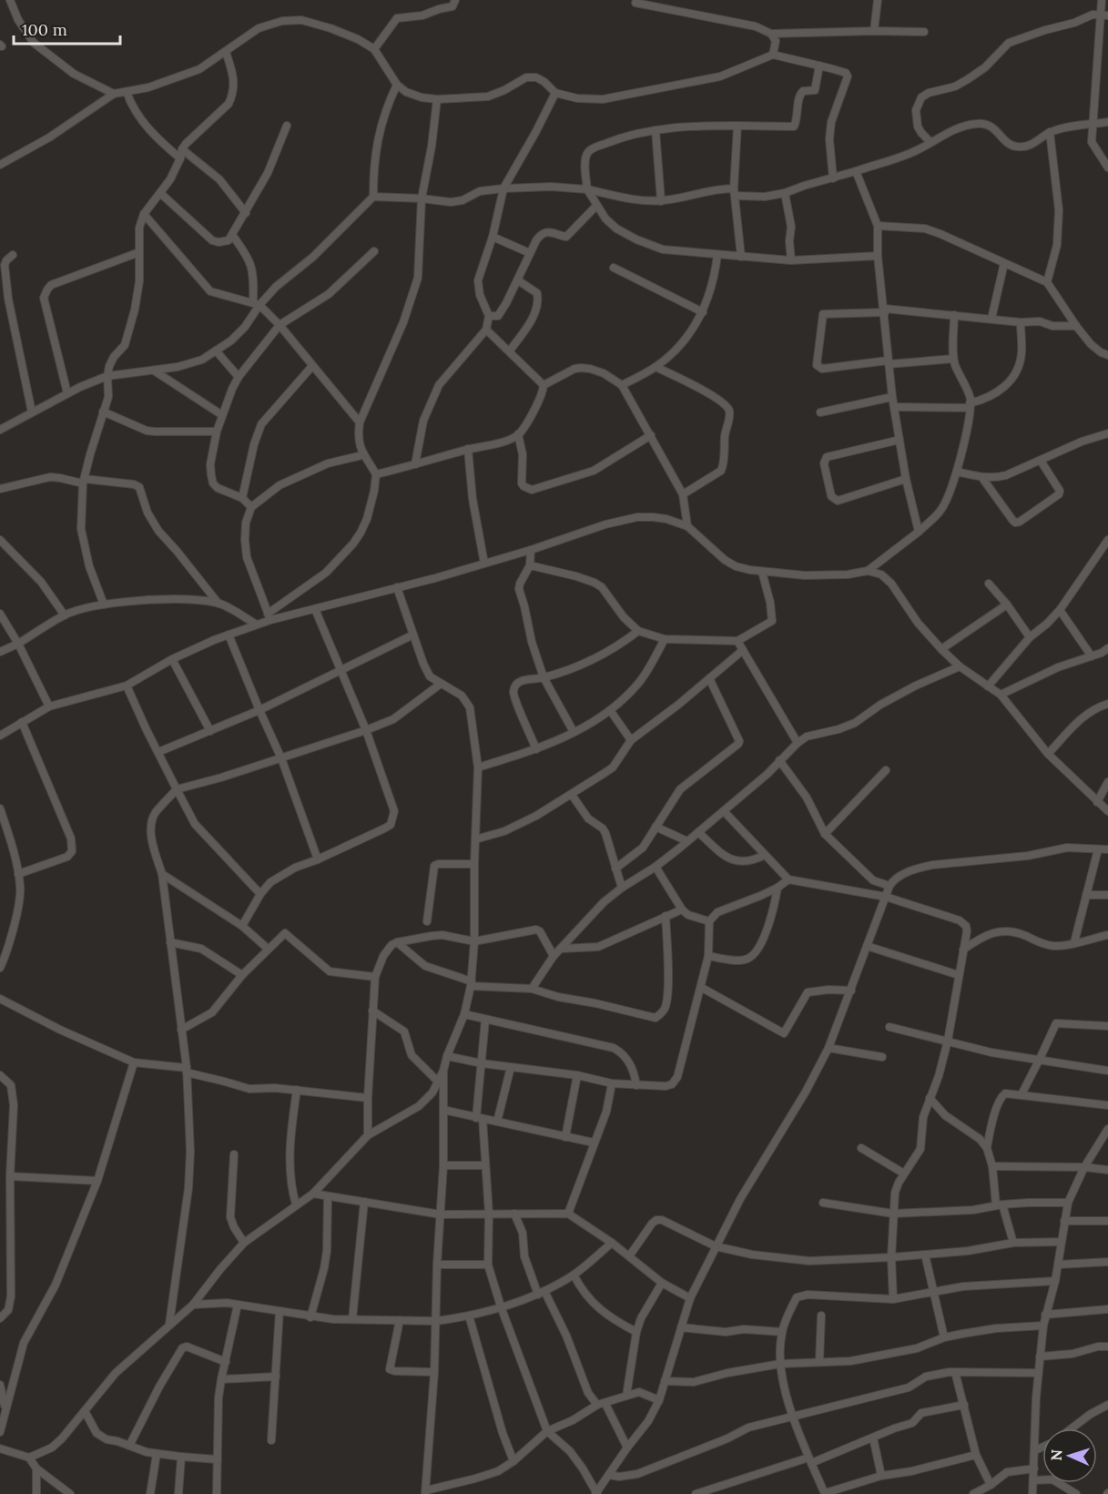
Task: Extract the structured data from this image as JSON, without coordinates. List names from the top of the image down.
{
  "scale_bar": "100 m",
  "north": "left"
}
